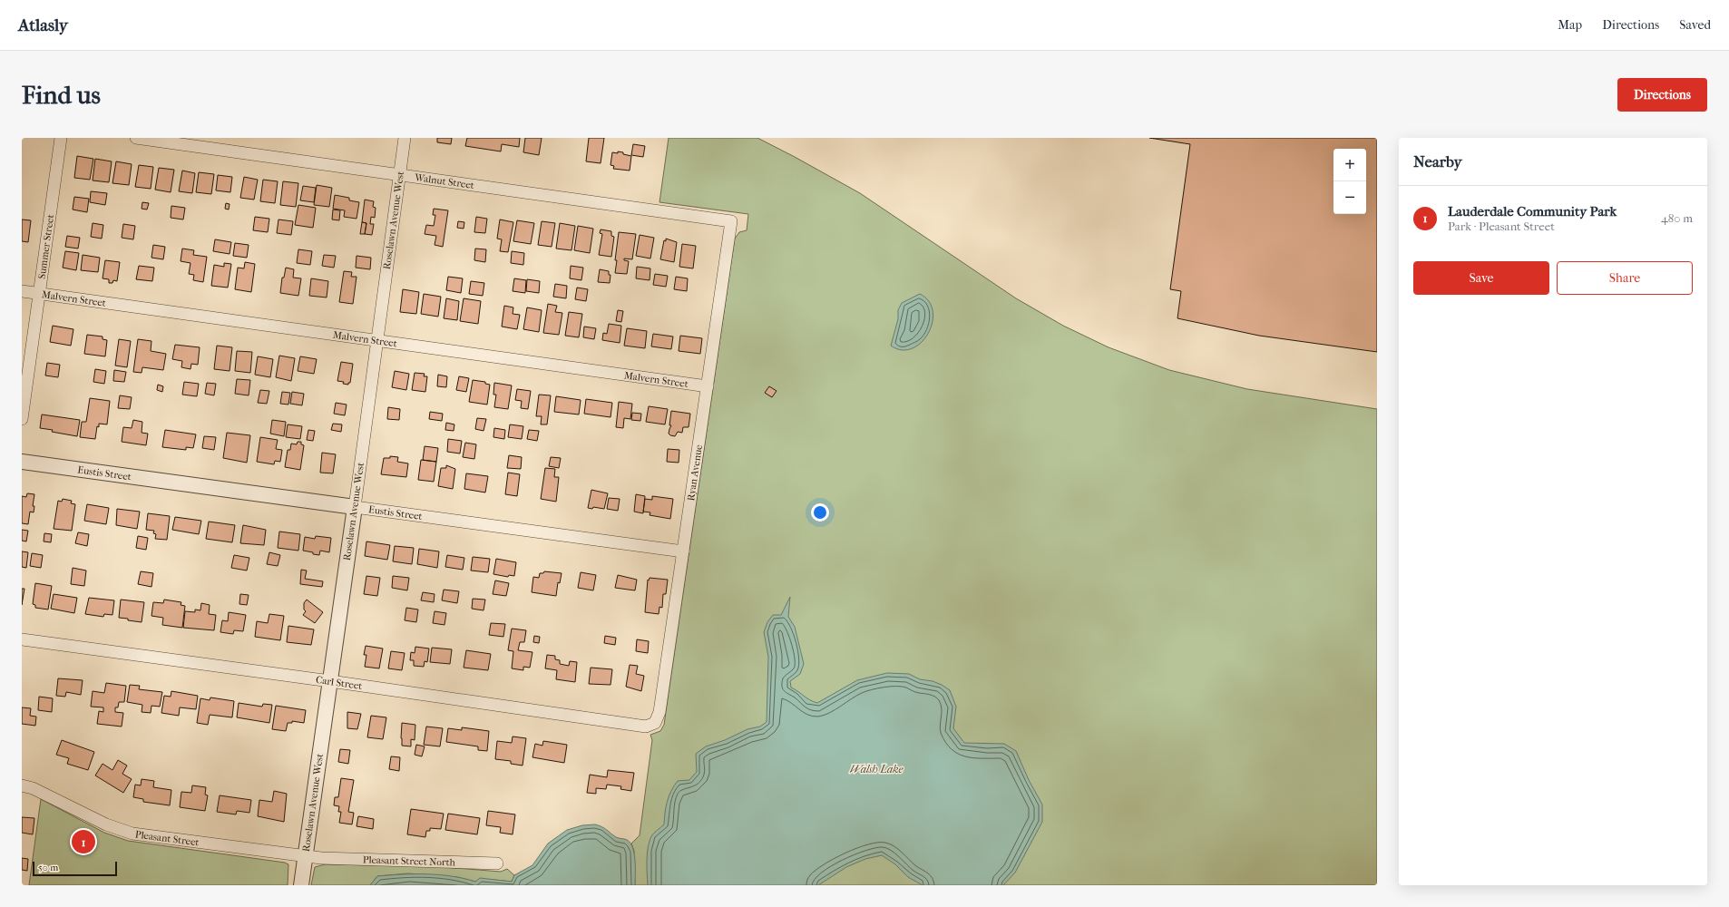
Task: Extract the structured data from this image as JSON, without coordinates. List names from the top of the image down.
{
  "streets": {
    "street": [
      "Walnut Street",
      "Roselawn Avenue West",
      "Summer Street",
      "Malvern Street",
      "Eustis Street",
      "Ryan Avenue",
      "Carl Street",
      "Pleasant Street",
      "Pleasant Street North"
    ]
  },
  "crossings": [
    ["Walnut Street", "Roselawn Avenue West"],
    ["Walnut Street", "Ryan Avenue"],
    ["Roselawn Avenue West", "Malvern Street"],
    ["Roselawn Avenue West", "Eustis Street"],
    ["Roselawn Avenue West", "Carl Street"],
    ["Roselawn Avenue West", "Pleasant Street"],
    ["Summer Street", "Malvern Street"],
    ["Malvern Street", "Ryan Avenue"],
    ["Eustis Street", "Ryan Avenue"],
    ["Ryan Avenue", "Carl Street"],
    ["Pleasant Street", "Pleasant Street North"]
  ],
  "water": ["Walsh Lake"],
  "scale_bar": "50 m",
  "page": {
    "header": "Atlasly",
    "nav": ["Map", "Directions", "Saved"],
    "buttons": [
      "Directions",
      ["Save", "Share"]
    ],
    "title": "Find us",
    "heading": "Nearby",
    "map_buttons": ["+", "−"],
    "list": [
      {
        "mark": "1",
        "name": "Lauderdale Community Park",
        "note": "Park · Pleasant Street",
        "value": "480 m"
      }
    ],
    "pins": "1",
    "scale": "50 m"
  }
}
